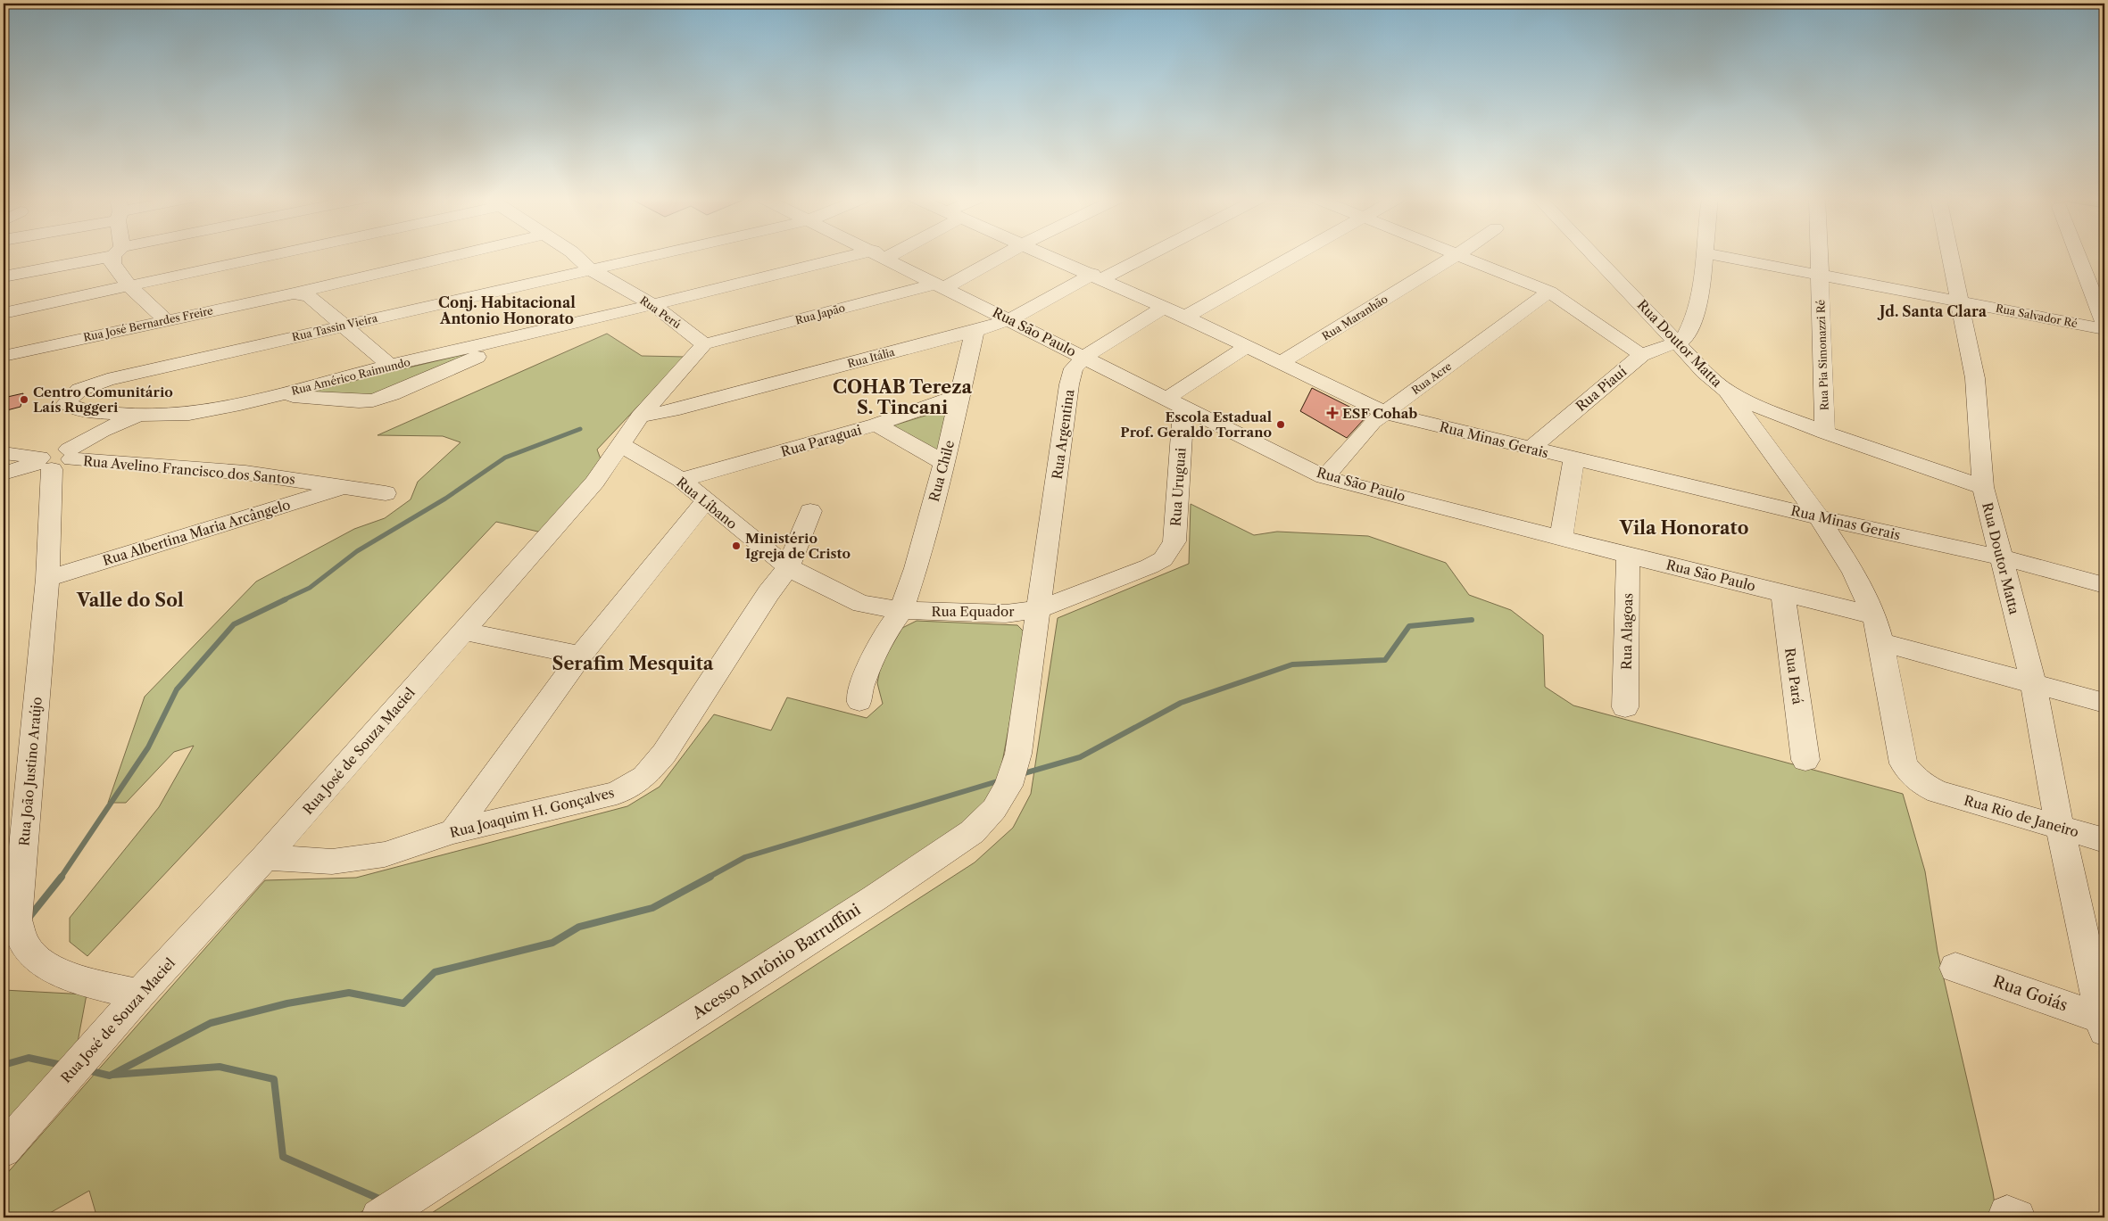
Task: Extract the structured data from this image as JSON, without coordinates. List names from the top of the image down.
{
  "streets": {
    "street": [
      "Rua Perú",
      "Rua Japão",
      "Rua Salvador Ré",
      "Rua Maranhão",
      "Rua José Bernardes Freire",
      "Rua Tassin Vieira",
      "Rua São Paulo",
      "Rua Doutor Matta",
      "Rua Pia Simonazzi Ré",
      "Rua Itália",
      "Rua Américo Raimundo",
      "Rua Acre",
      "Rua Piauí",
      "Rua Argentina",
      "Rua Minas Gerais",
      "Rua Paraguai",
      "Rua Avelino Francisco dos Santos",
      "Rua Chile",
      "Rua Uruguai",
      "Rua Líbano",
      "Rua Albertina Maria Arcângelo",
      "Rua Equador",
      "Rua Alagoas",
      "Rua Pará",
      "Rua José de Souza Maciel",
      "Rua João Justino Araújo",
      "Rua Joaquim H. Gonçalves",
      "Rua Rio de Janeiro",
      "Acesso Antônio Barruffini",
      "Rua Goiás"
    ]
  },
  "crossings": [
    ["Rua Perú", "Rua Japão"],
    ["Rua Perú", "Rua Tassin Vieira"],
    ["Rua Perú", "Rua Américo Raimundo"],
    ["Rua Perú", "Rua José de Souza Maciel"],
    ["Rua Japão", "Rua São Paulo"],
    ["Rua Japão", "Rua José de Souza Maciel"],
    ["Rua Salvador Ré", "Rua Pia Simonazzi Ré"],
    ["Rua Maranhão", "Rua Minas Gerais"],
    ["Rua Tassin Vieira", "Rua Américo Raimundo"],
    ["Rua São Paulo", "Rua Itália"],
    ["Rua São Paulo", "Rua Acre"],
    ["Rua São Paulo", "Rua Argentina"],
    ["Rua São Paulo", "Rua Uruguai"],
    ["Rua São Paulo", "Rua Alagoas"],
    ["Rua São Paulo", "Rua Pará"],
    ["Rua São Paulo", "Rua Rio de Janeiro"],
    ["Rua Doutor Matta", "Rua Pia Simonazzi Ré"],
    ["Rua Doutor Matta", "Rua Piauí"],
    ["Rua Doutor Matta", "Rua Minas Gerais"],
    ["Rua Doutor Matta", "Rua Rio de Janeiro"],
    ["Rua Doutor Matta", "Rua Goiás"],
    ["Rua Itália", "Rua Minas Gerais"],
    ["Rua Itália", "Rua Chile"],
    ["Rua Itália", "Rua José de Souza Maciel"],
    ["Rua Acre", "Rua Minas Gerais"],
    ["Rua Piauí", "Rua Minas Gerais"],
    ["Rua Argentina", "Rua Minas Gerais"],
    ["Rua Argentina", "Rua Equador"],
    ["Rua Argentina", "Acesso Antônio Barruffini"],
    ["Rua Minas Gerais", "Rua Rio de Janeiro"],
    ["Rua Paraguai", "Rua Chile"],
    ["Rua Paraguai", "Rua Líbano"],
    ["Rua Avelino Francisco dos Santos", "Rua Albertina Maria Arcângelo"],
    ["Rua Avelino Francisco dos Santos", "Rua João Justino Araújo"],
    ["Rua Chile", "Rua Equador"],
    ["Rua Uruguai", "Rua Equador"],
    ["Rua Líbano", "Rua Equador"],
    ["Rua Líbano", "Rua José de Souza Maciel"],
    ["Rua Líbano", "Rua Joaquim H. Gonçalves"],
    ["Rua Albertina Maria Arcângelo", "Rua João Justino Araújo"],
    ["Rua Equador", "Rua Joaquim H. Gonçalves"],
    ["Rua Equador", "Acesso Antônio Barruffini"],
    ["Rua José de Souza Maciel", "Rua João Justino Araújo"],
    ["Rua José de Souza Maciel", "Rua Joaquim H. Gonçalves"]
  ],
  "districts": [
    "Conj. Habitacional Antonio Honorato",
    "Jd. Santa Clara",
    "COHAB Tereza S. Tincani",
    "Vila Honorato",
    "Valle do Sol",
    "Serafim Mesquita"
  ],
  "places": {
    "other": ["Centro Comunitário Laís Ruggeri", "Escola Estadual Prof. Geraldo Torrano", "Ministério Igreja de Cristo"],
    "health": ["ESF Cohab"]
  }
}
